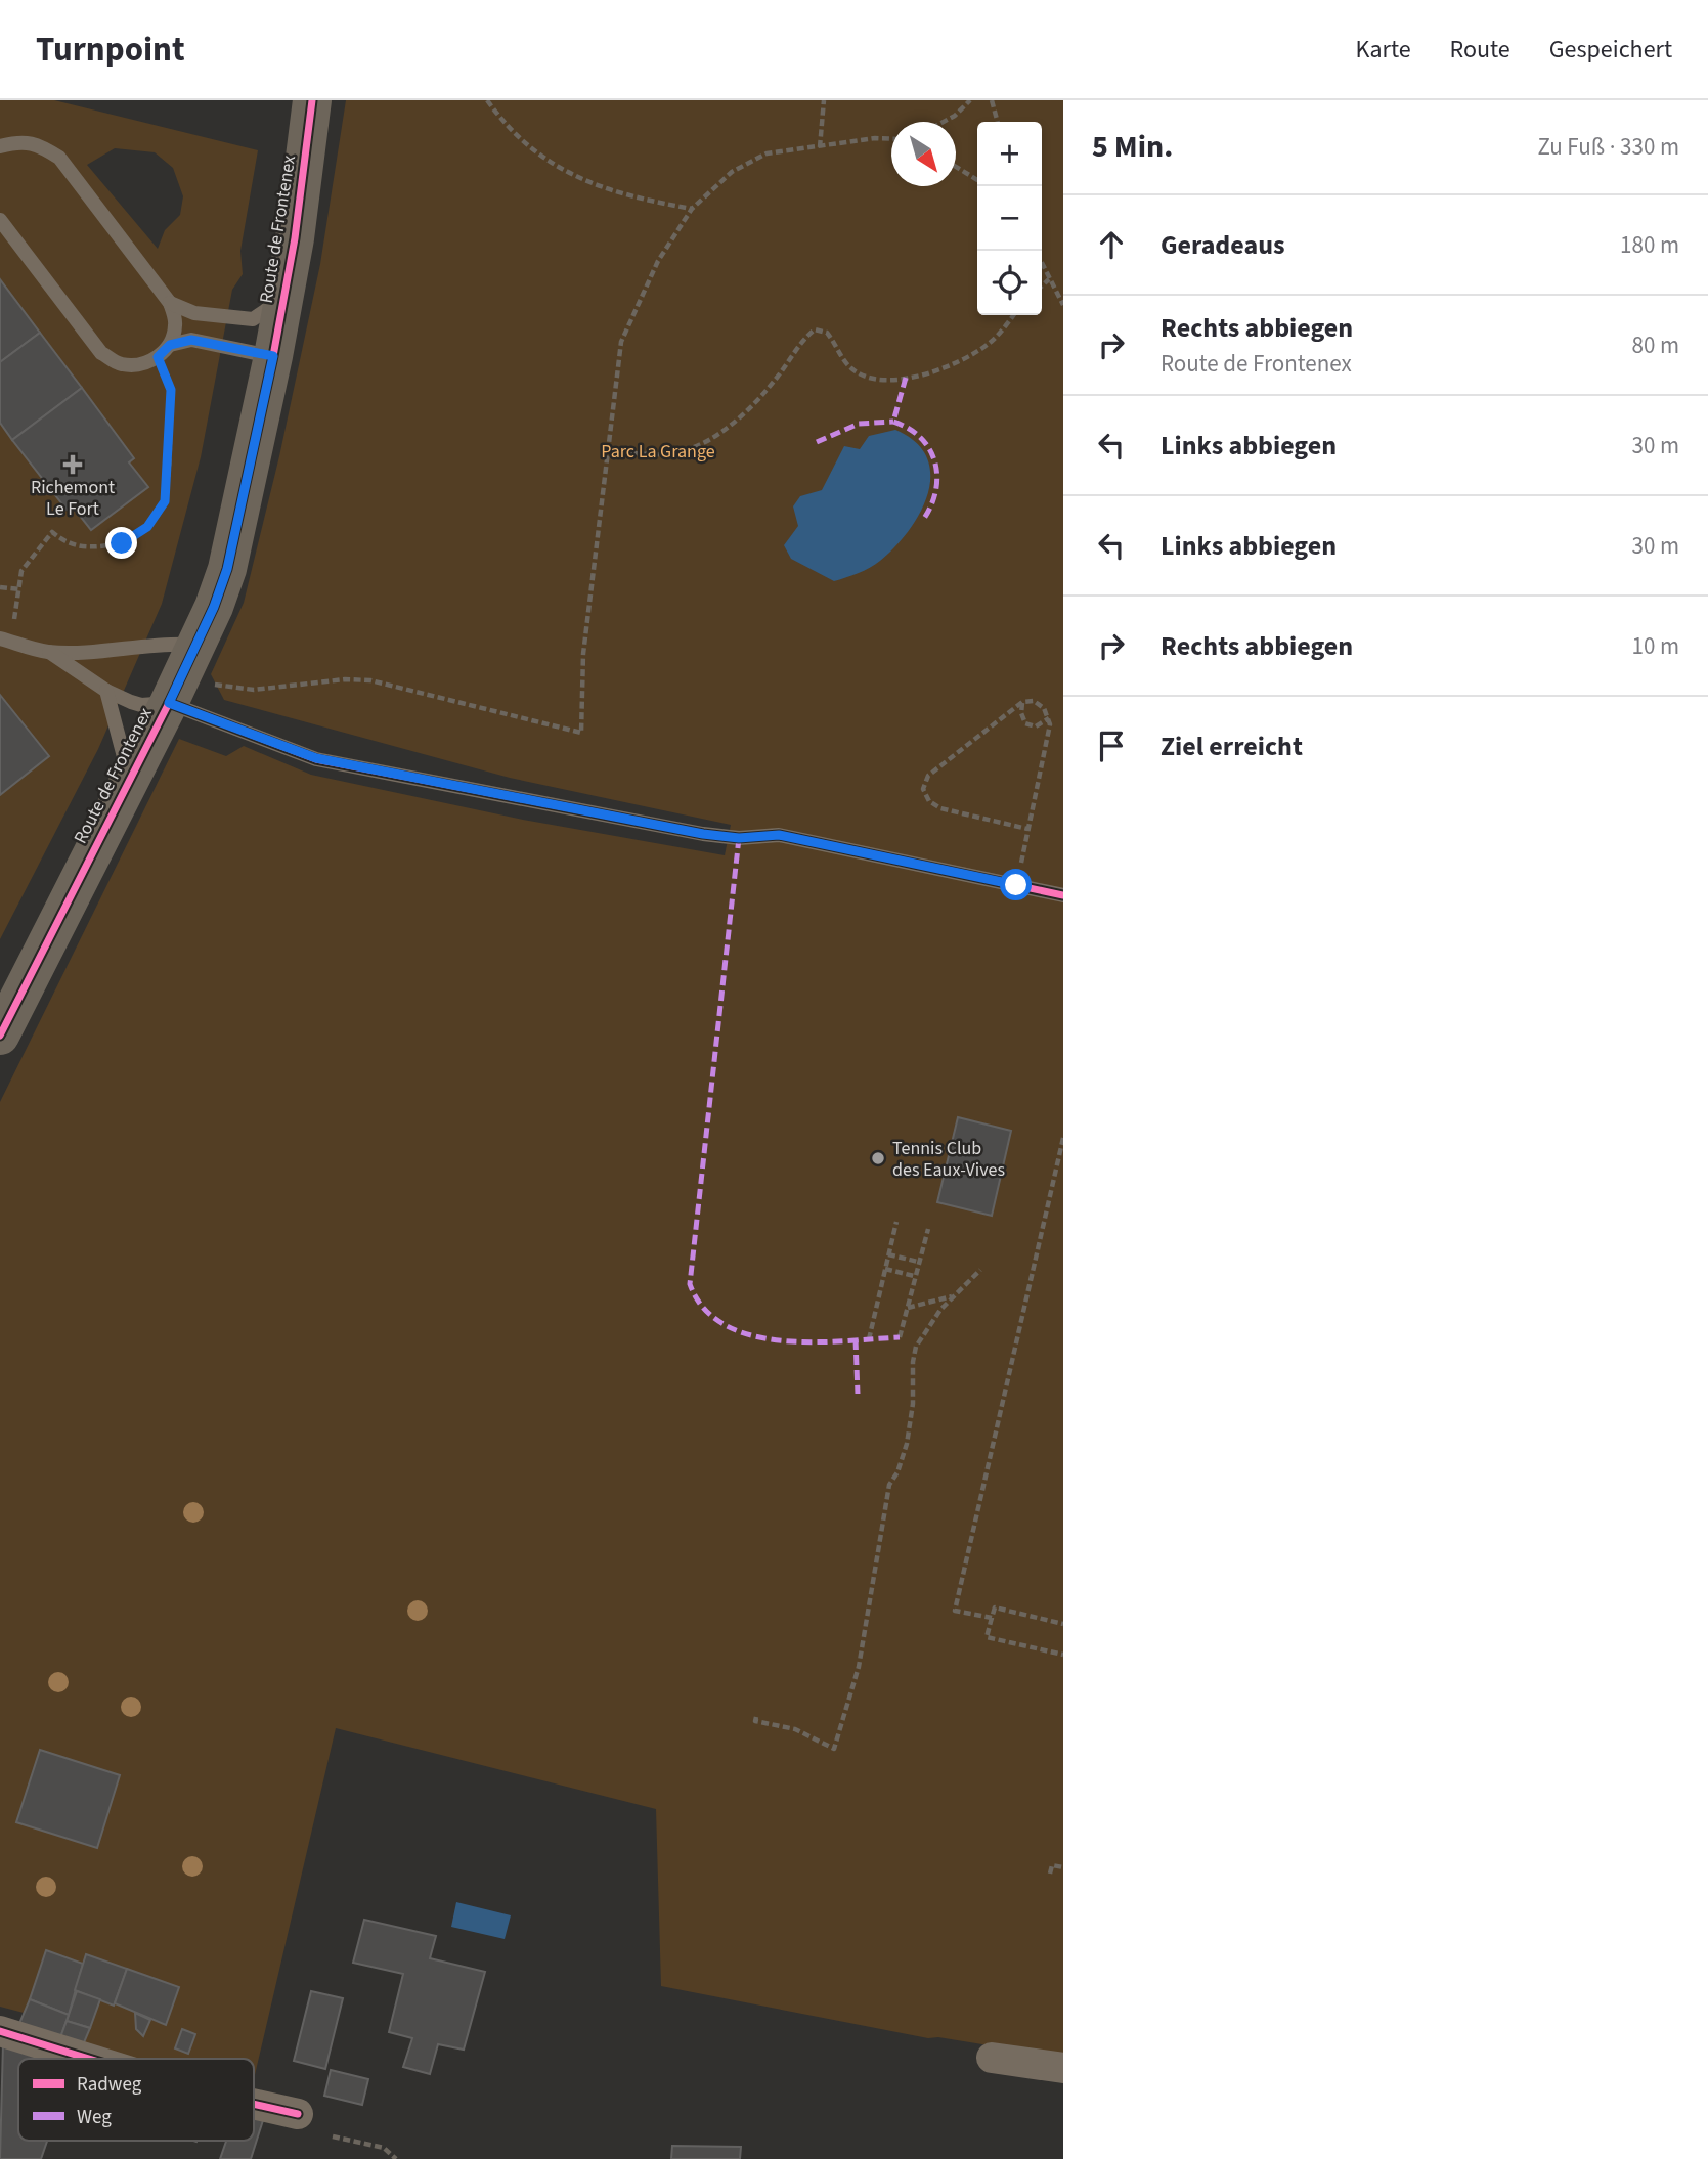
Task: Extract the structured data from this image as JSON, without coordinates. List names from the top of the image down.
{
  "streets": {
    "main road": ["Route de Frontenex"]
  },
  "parks": ["Parc La Grange"],
  "places": {
    "health": ["Richemont Le Fort"],
    "other": ["Tennis Club des Eaux-Vives"]
  },
  "legend": ["Radweg", "Weg"],
  "north": "bottom right",
  "page": {
    "header": "Turnpoint",
    "nav": ["Karte", "Route", "Gespeichert"],
    "heading": ["5 Min.", "Zu Fuß · 330 m"],
    "map_buttons": ["+", "−"],
    "list": [
      ["Geradeaus", "180 m"],
      ["Rechts abbiegen", "Route de Frontenex", "80 m"],
      ["Links abbiegen", "30 m"],
      ["Links abbiegen", "30 m"],
      ["Rechts abbiegen", "10 m"],
      "Ziel erreicht"
    ]
  }
}
